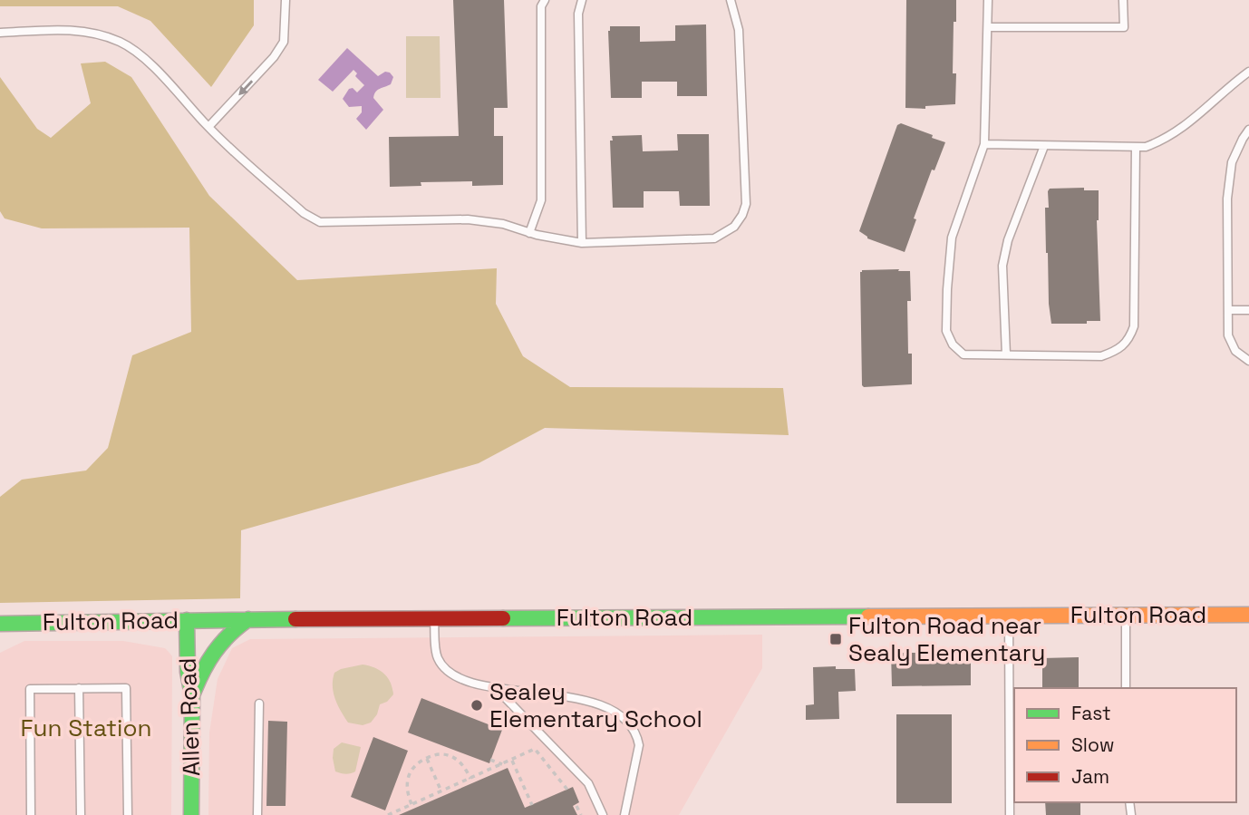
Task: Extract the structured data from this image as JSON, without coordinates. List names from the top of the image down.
{
  "streets": {
    "street": ["Fulton Road", "Allen Road"]
  },
  "crossings": [
    ["Fulton Road", "Allen Road"]
  ],
  "parks": ["Fun Station"],
  "places": {
    "transit": ["Fulton Road near Sealy Elementary"],
    "other": ["Sealey Elementary School"]
  },
  "legend": ["Fast", "Slow", "Jam"]
}
